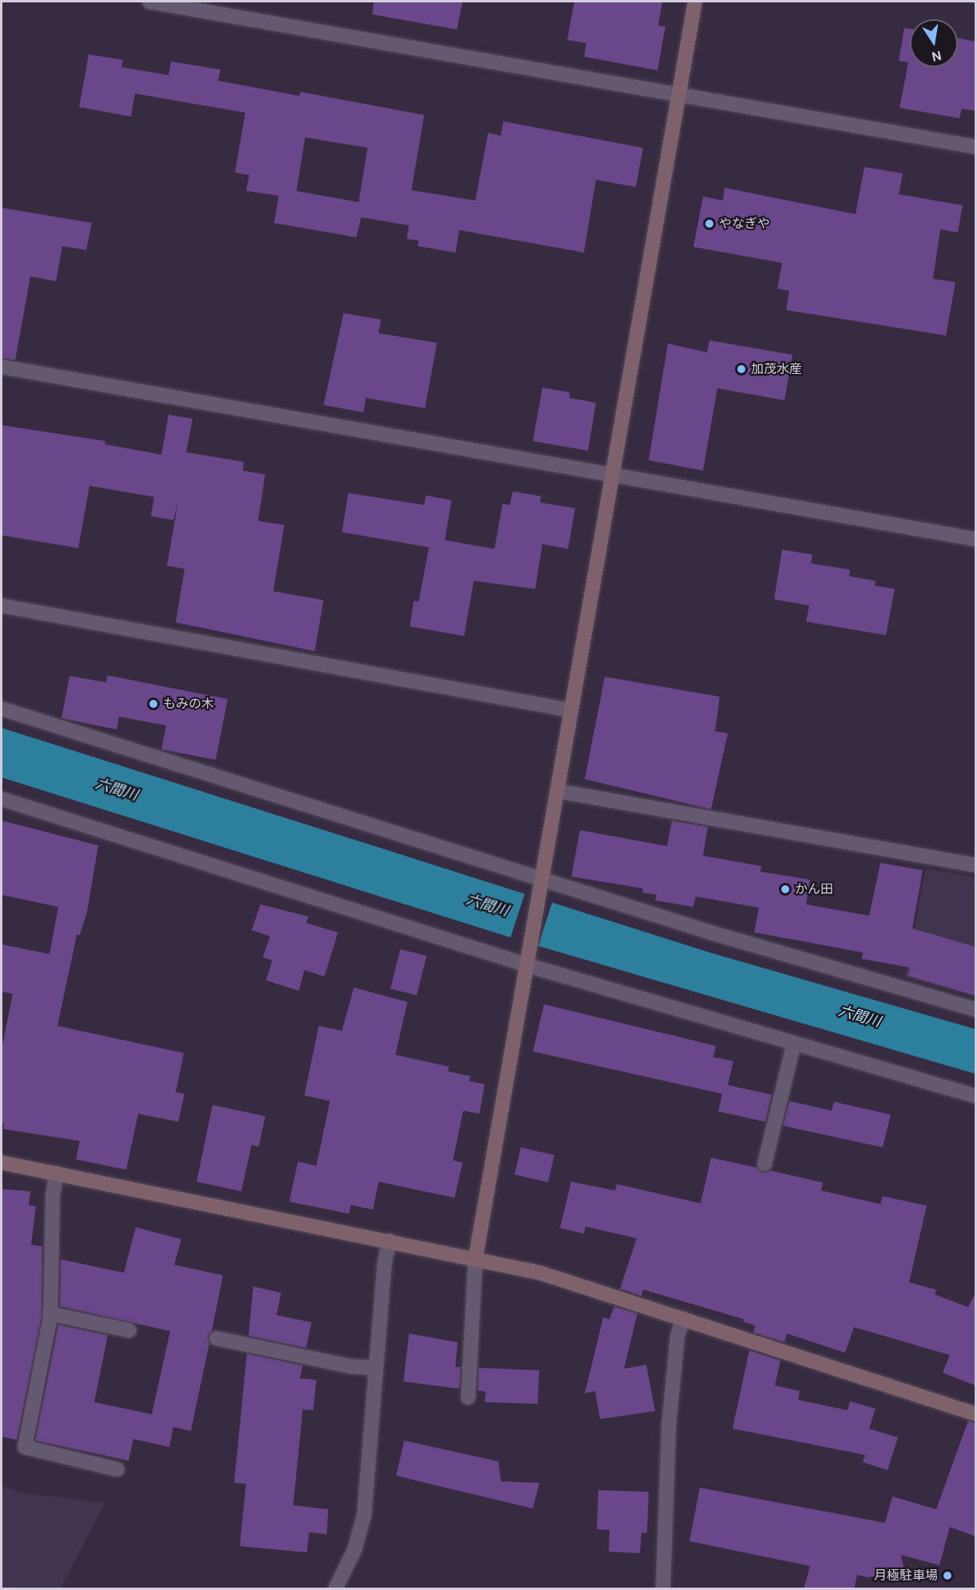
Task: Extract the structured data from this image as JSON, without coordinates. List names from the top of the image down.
{
  "water": ["六間川"],
  "places": [
    "やなぎや",
    "加茂水産",
    "もみの木",
    "かん田",
    "月極駐車場"
  ],
  "north": "bottom"
}
